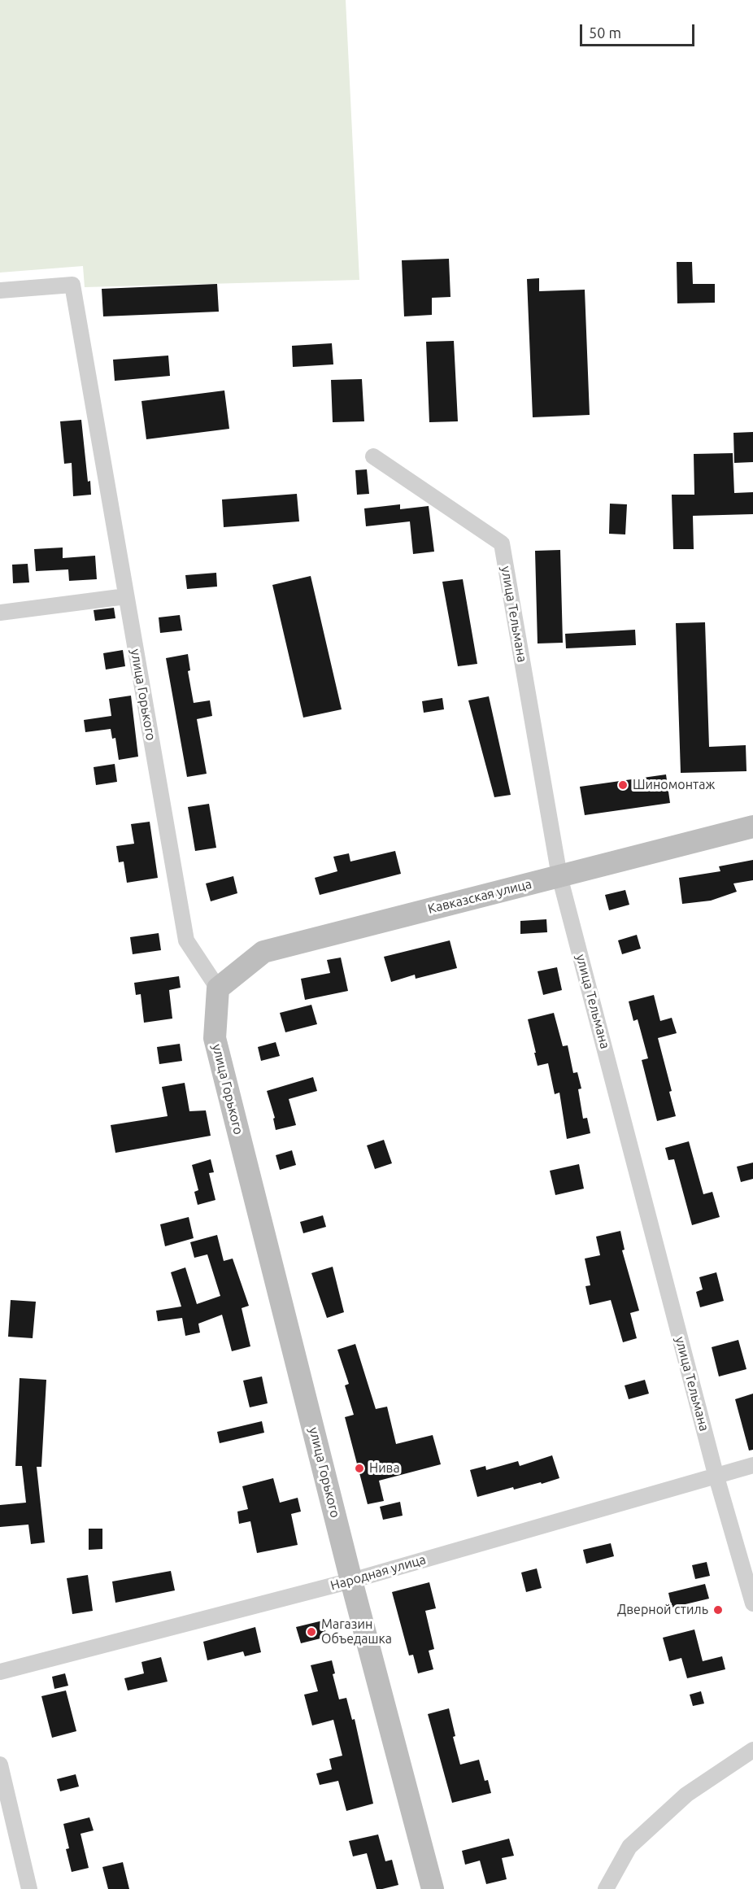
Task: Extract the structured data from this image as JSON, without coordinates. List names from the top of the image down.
{
  "streets": {
    "main road": ["улица Горького", "Кавказская улица"],
    "street": ["улица Тельмана", "Народная улица"]
  },
  "crossings": [
    ["улица Тельмана", "Кавказская улица"],
    ["улица Тельмана", "Народная улица"],
    ["улица Горького", "Кавказская улица"],
    ["улица Горького", "Народная улица"]
  ],
  "places": [
    "Шиномонтаж",
    "Нива",
    "Дверной стиль",
    "Магазин Объедашка"
  ],
  "scale_bar": "50 m"
}
